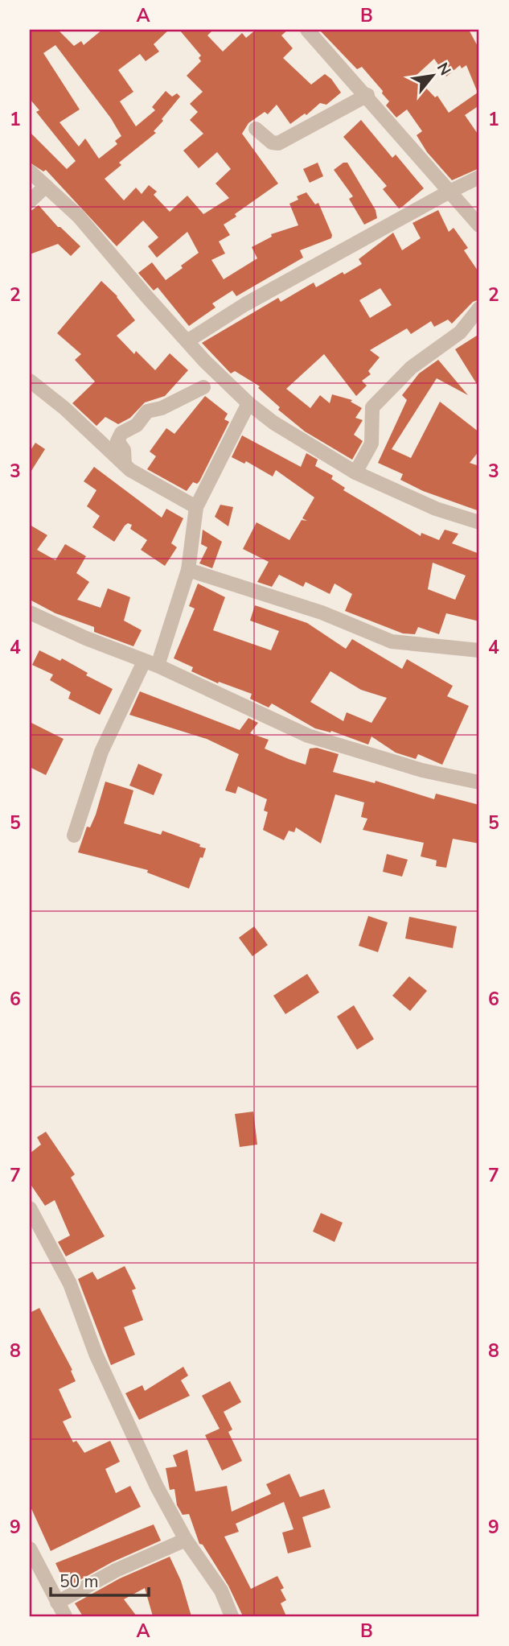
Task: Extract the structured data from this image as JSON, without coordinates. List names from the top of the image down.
{
  "scale_bar": "50 m",
  "north": "top right",
  "grid": {
    "columns": ["A", "B"],
    "rows": [
      "1",
      "2",
      "3",
      "4",
      "5",
      "6",
      "7",
      "8",
      "9"
    ]
  }
}
